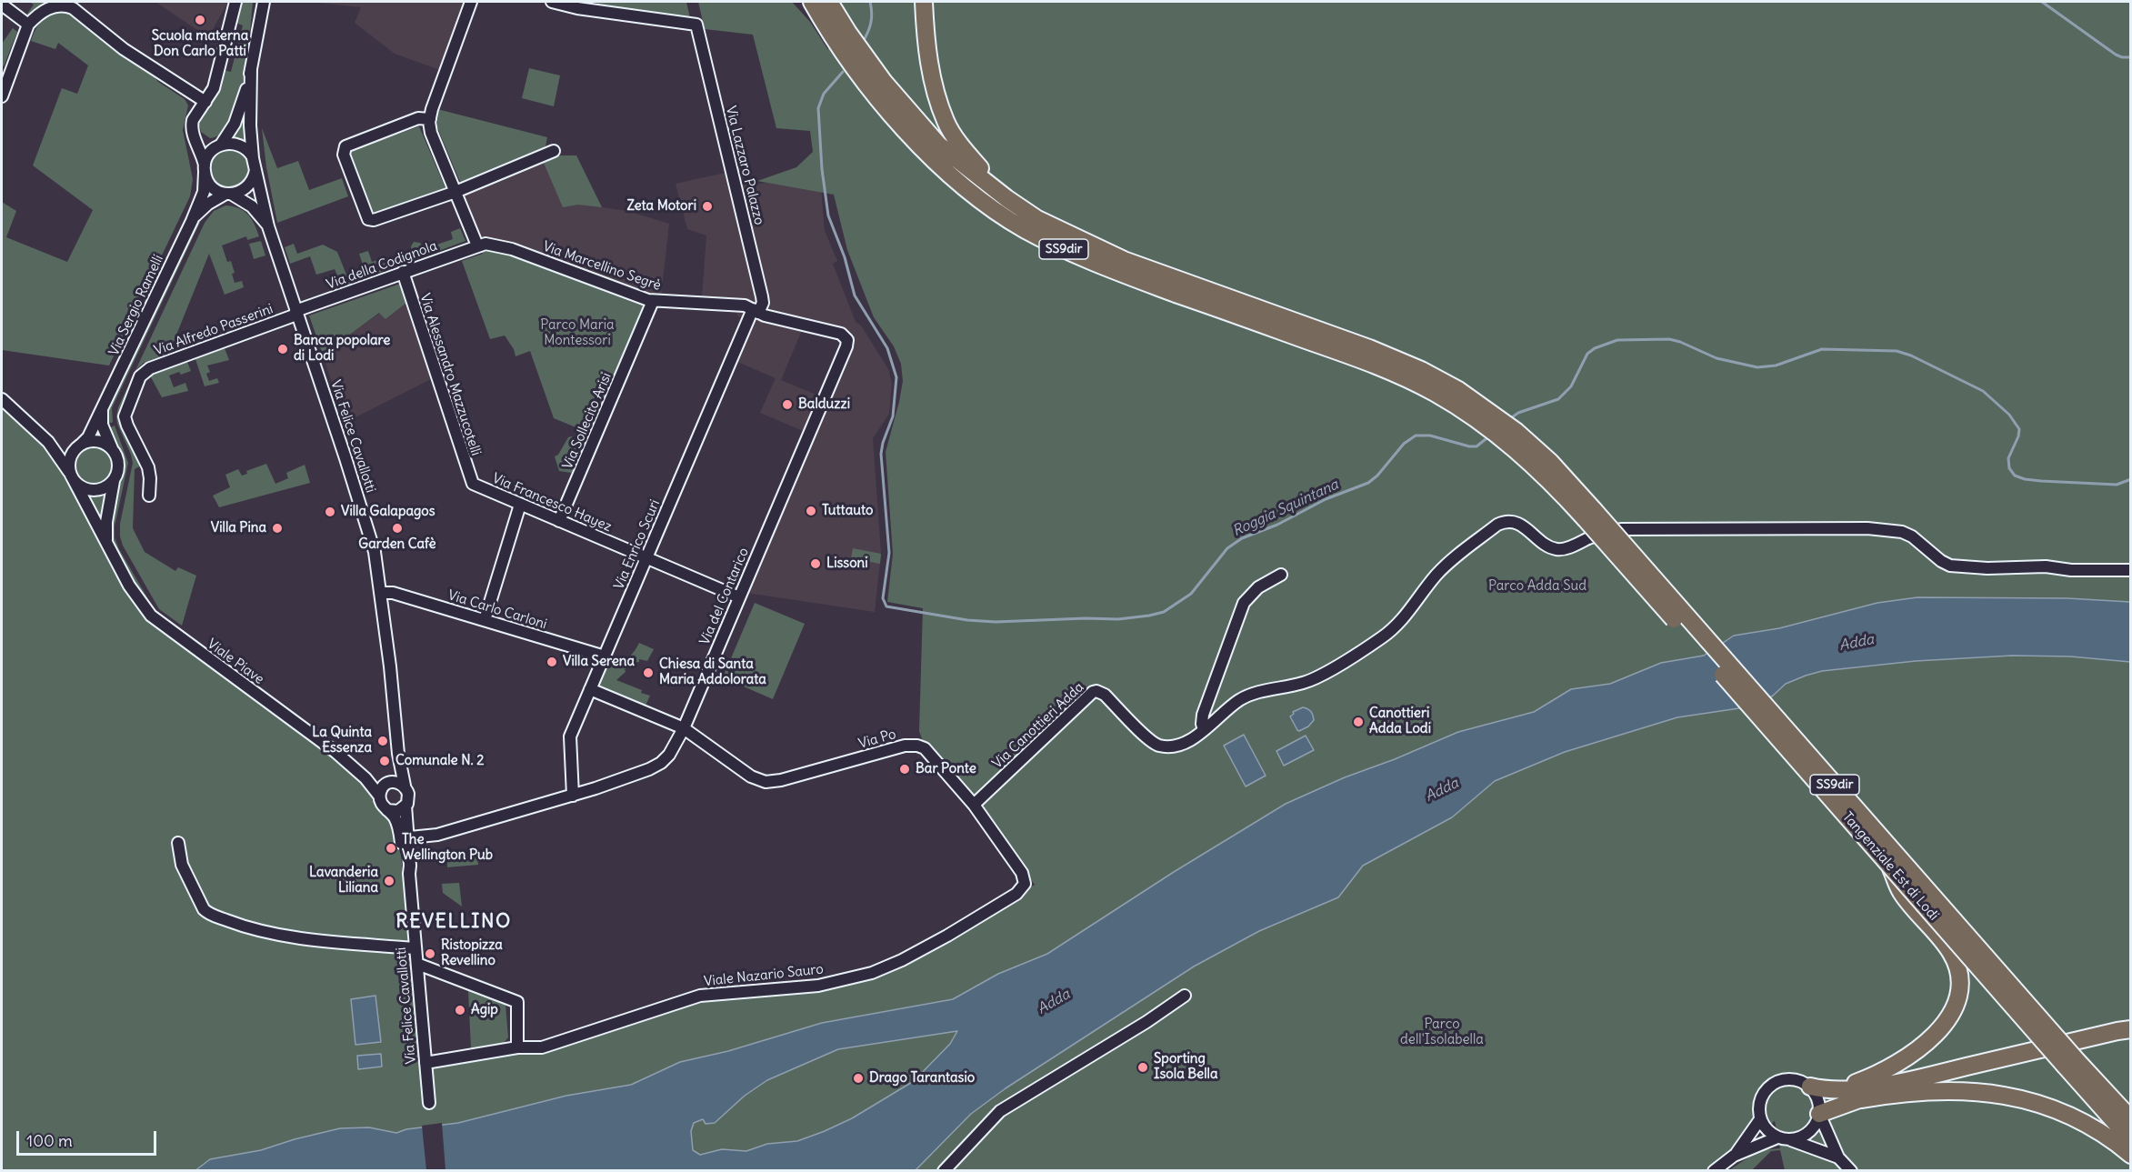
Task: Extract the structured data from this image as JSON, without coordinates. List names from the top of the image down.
{
  "streets": {
    "highway": ["SS9dir", "Tangenziale Est di Lodi"],
    "street": [
      "Via Lazzaro Palazzo",
      "Via della Codignola",
      "Via Marcellino Segrè",
      "Via Sergio Ramelli",
      "Via Alfredo Passerini",
      "Via Alessandro Mazzucotelli",
      "Via Sollecito Arisi",
      "Via Felice Cavallotti",
      "Via Francesco Hayez",
      "Via Enrico Scuri",
      "Via del Contarico",
      "Via Carlo Carloni",
      "Viale Piave",
      "Via Canottieri Adda",
      "Via Po",
      "Viale Nazario Sauro"
    ]
  },
  "crossings": [
    ["Via Lazzaro Palazzo", "Via Marcellino Segrè"],
    ["Via Lazzaro Palazzo", "Via Enrico Scuri"],
    ["SS9dir", "Tangenziale Est di Lodi"],
    ["Via della Codignola", "Via Marcellino Segrè"],
    ["Via della Codignola", "Via Alfredo Passerini"],
    ["Via della Codignola", "Via Alessandro Mazzucotelli"],
    ["Via della Codignola", "Via Felice Cavallotti"],
    ["Via Marcellino Segrè", "Via Sollecito Arisi"],
    ["Via Marcellino Segrè", "Via Enrico Scuri"],
    ["Via Marcellino Segrè", "Via del Contarico"],
    ["Via Sergio Ramelli", "Via Felice Cavallotti"],
    ["Via Sergio Ramelli", "Viale Piave"],
    ["Via Alfredo Passerini", "Via Felice Cavallotti"],
    ["Via Alessandro Mazzucotelli", "Via Francesco Hayez"],
    ["Via Sollecito Arisi", "Via Francesco Hayez"],
    ["Via Felice Cavallotti", "Via del Contarico"],
    ["Via Felice Cavallotti", "Via Carlo Carloni"],
    ["Via Felice Cavallotti", "Viale Piave"],
    ["Via Felice Cavallotti", "Viale Nazario Sauro"],
    ["Via Francesco Hayez", "Via Enrico Scuri"],
    ["Via Francesco Hayez", "Via del Contarico"],
    ["Via Enrico Scuri", "Via del Contarico"],
    ["Via Enrico Scuri", "Via Carlo Carloni"],
    ["Via del Contarico", "Via Po"],
    ["Via Canottieri Adda", "Via Po"],
    ["Via Po", "Viale Nazario Sauro"]
  ],
  "districts": ["REVELLINO"],
  "water": ["Roggia Squintana", "Adda"],
  "parks": ["Parco Maria Montessori", "Parco Adda Sud", "Parco dell'Isolabella"],
  "places": [
    "Scuola materna Don Carlo Patti",
    "Zeta Motori",
    "Banca popolare di Lodi",
    "Balduzzi",
    "Tuttauto",
    "Villa Galapagos",
    "Villa Pina",
    "Garden Cafè",
    "Lissoni",
    "Villa Serena",
    "Chiesa di Santa Maria Addolorata",
    "Canottieri Adda Lodi",
    "La Quinta Essenza",
    "Comunale N. 2",
    "Bar Ponte",
    "The Wellington Pub",
    "Lavanderia Liliana",
    "Ristopizza Revellino",
    "Agip",
    "Sporting Isola Bella",
    "Drago Tarantasio"
  ],
  "scale_bar": "100 m"
}
